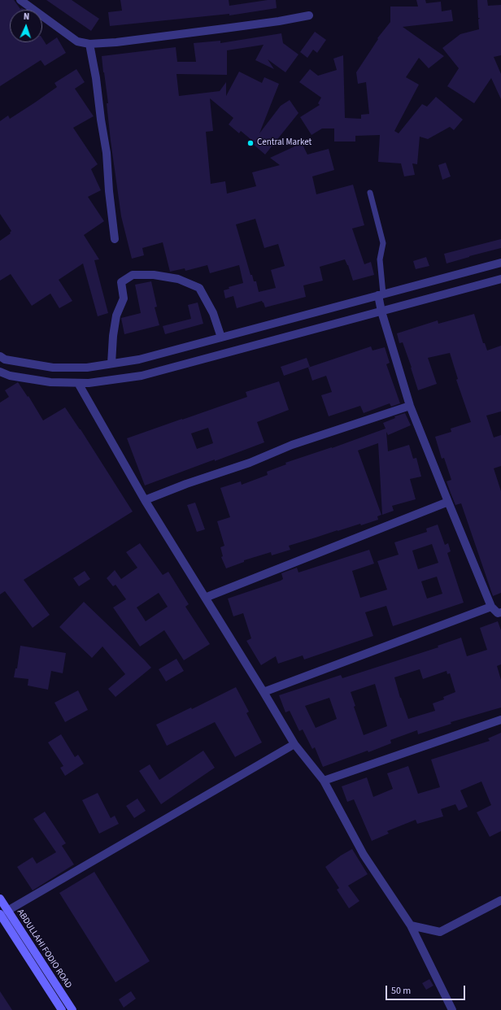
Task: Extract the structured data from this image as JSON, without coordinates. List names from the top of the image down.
{
  "streets": {
    "main road": ["ABDULLAHI FODIO ROAD"]
  },
  "places": ["Central Market"],
  "scale_bar": "50 m",
  "north": "top"
}
